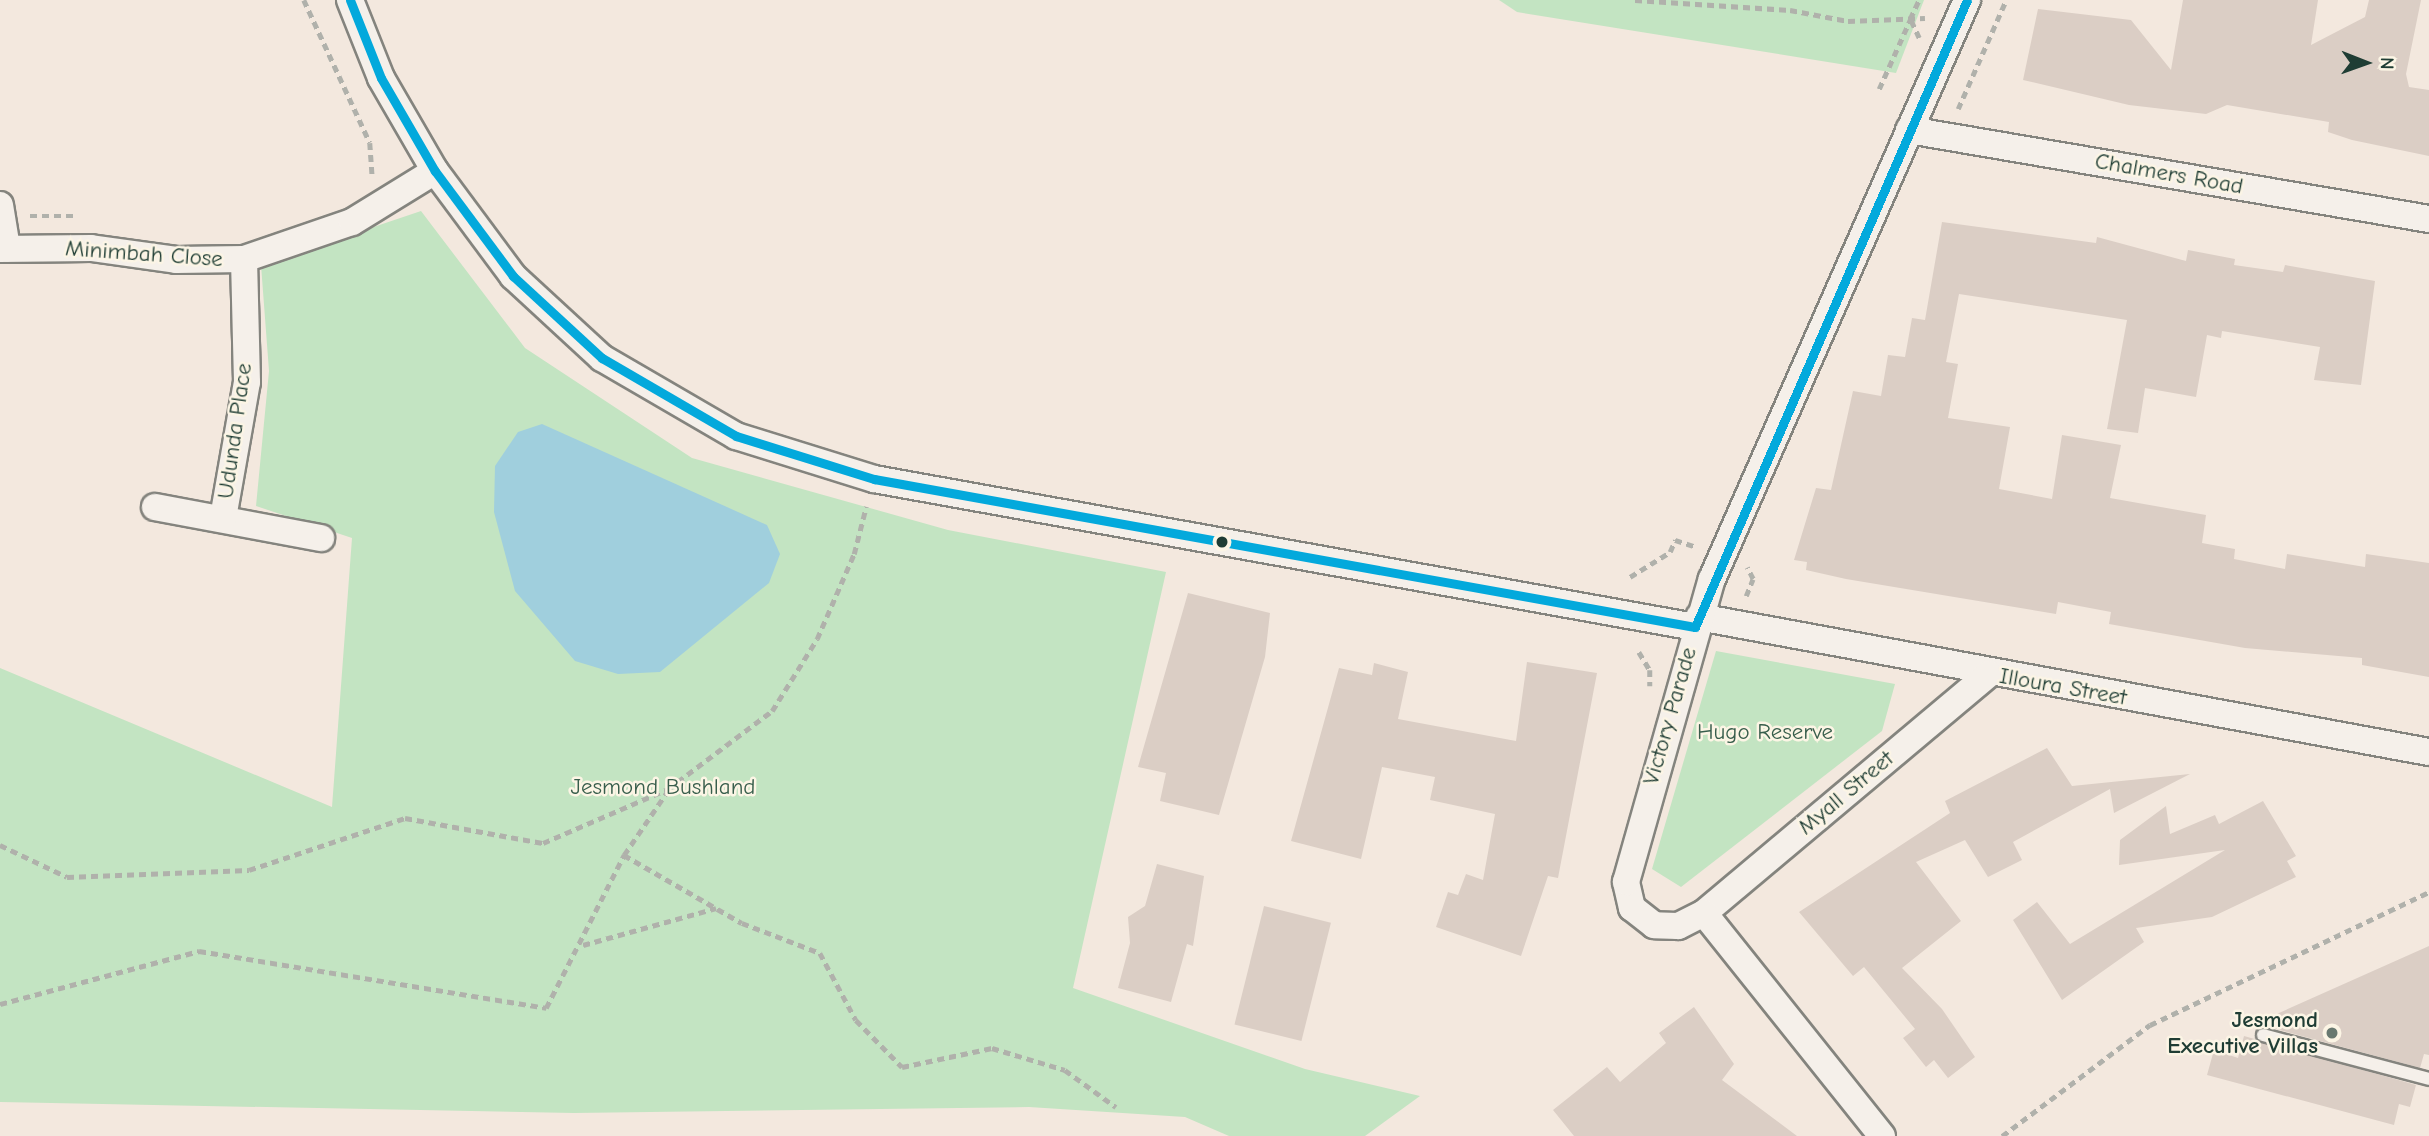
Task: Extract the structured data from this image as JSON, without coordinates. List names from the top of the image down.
{
  "streets": {
    "street": [
      "Chalmers Road",
      "Minimbah Close",
      "Udunda Place",
      "Illoura Street",
      "Victory Parade",
      "Myall Street"
    ]
  },
  "crossings": [
    ["Chalmers Road", "Victory Parade"],
    ["Minimbah Close", "Udunda Place"],
    ["Minimbah Close", "Illoura Street"],
    ["Illoura Street", "Victory Parade"],
    ["Illoura Street", "Myall Street"],
    ["Victory Parade", "Myall Street"]
  ],
  "parks": ["Hugo Reserve", "Jesmond Bushland"],
  "places": ["Jesmond Executive Villas"],
  "north": "right"
}
